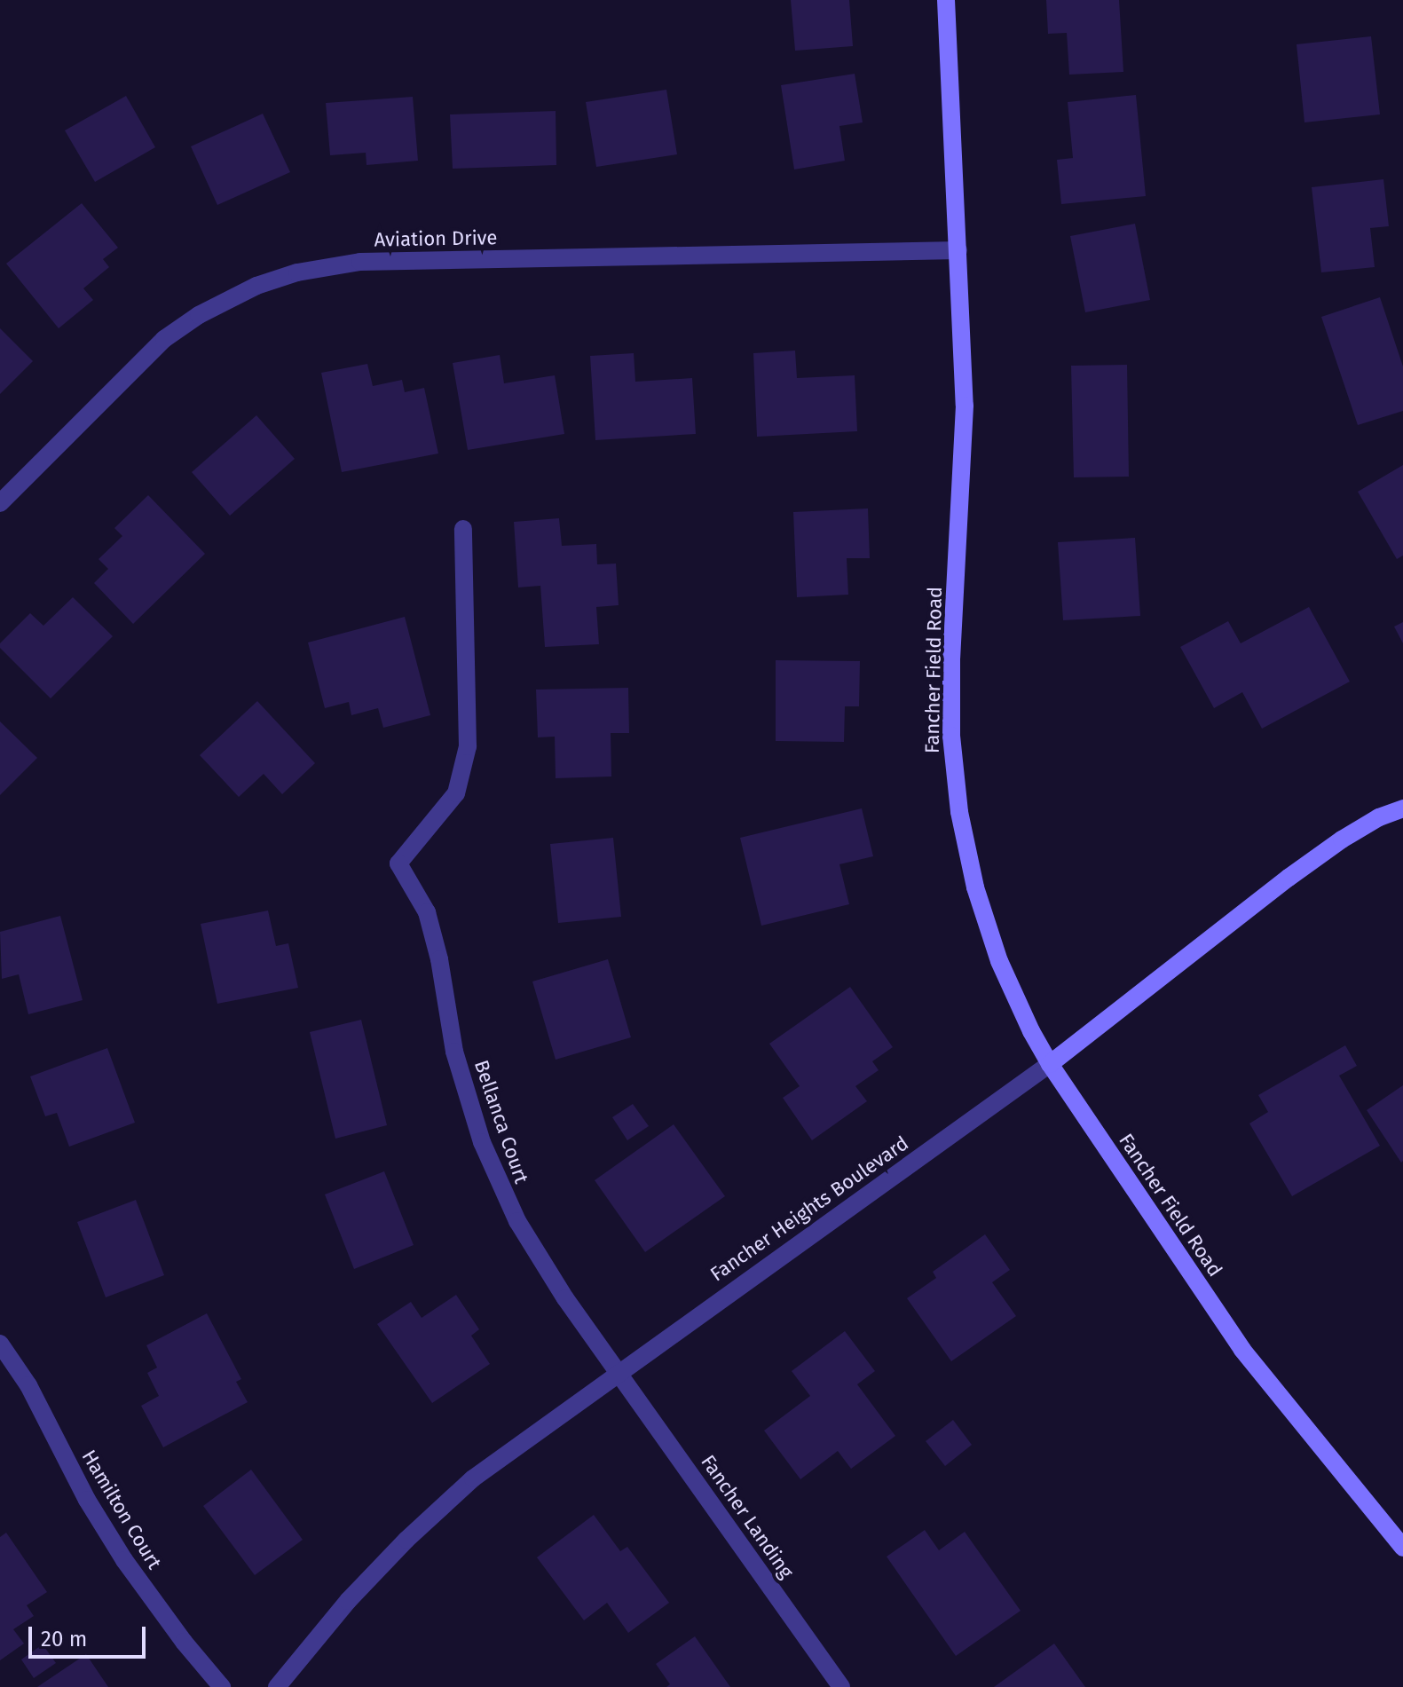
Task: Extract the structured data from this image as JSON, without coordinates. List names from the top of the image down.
{
  "streets": {
    "street": [
      "Aviation Drive",
      "Fancher Field Road",
      "Bellanca Court",
      "Fancher Heights Boulevard",
      "Hamilton Court",
      "Fancher Landing"
    ]
  },
  "crossings": [
    ["Aviation Drive", "Fancher Field Road"],
    ["Fancher Field Road", "Fancher Heights Boulevard"],
    ["Bellanca Court", "Fancher Heights Boulevard"],
    ["Bellanca Court", "Fancher Landing"],
    ["Fancher Heights Boulevard", "Fancher Landing"]
  ],
  "scale_bar": "20 m"
}
